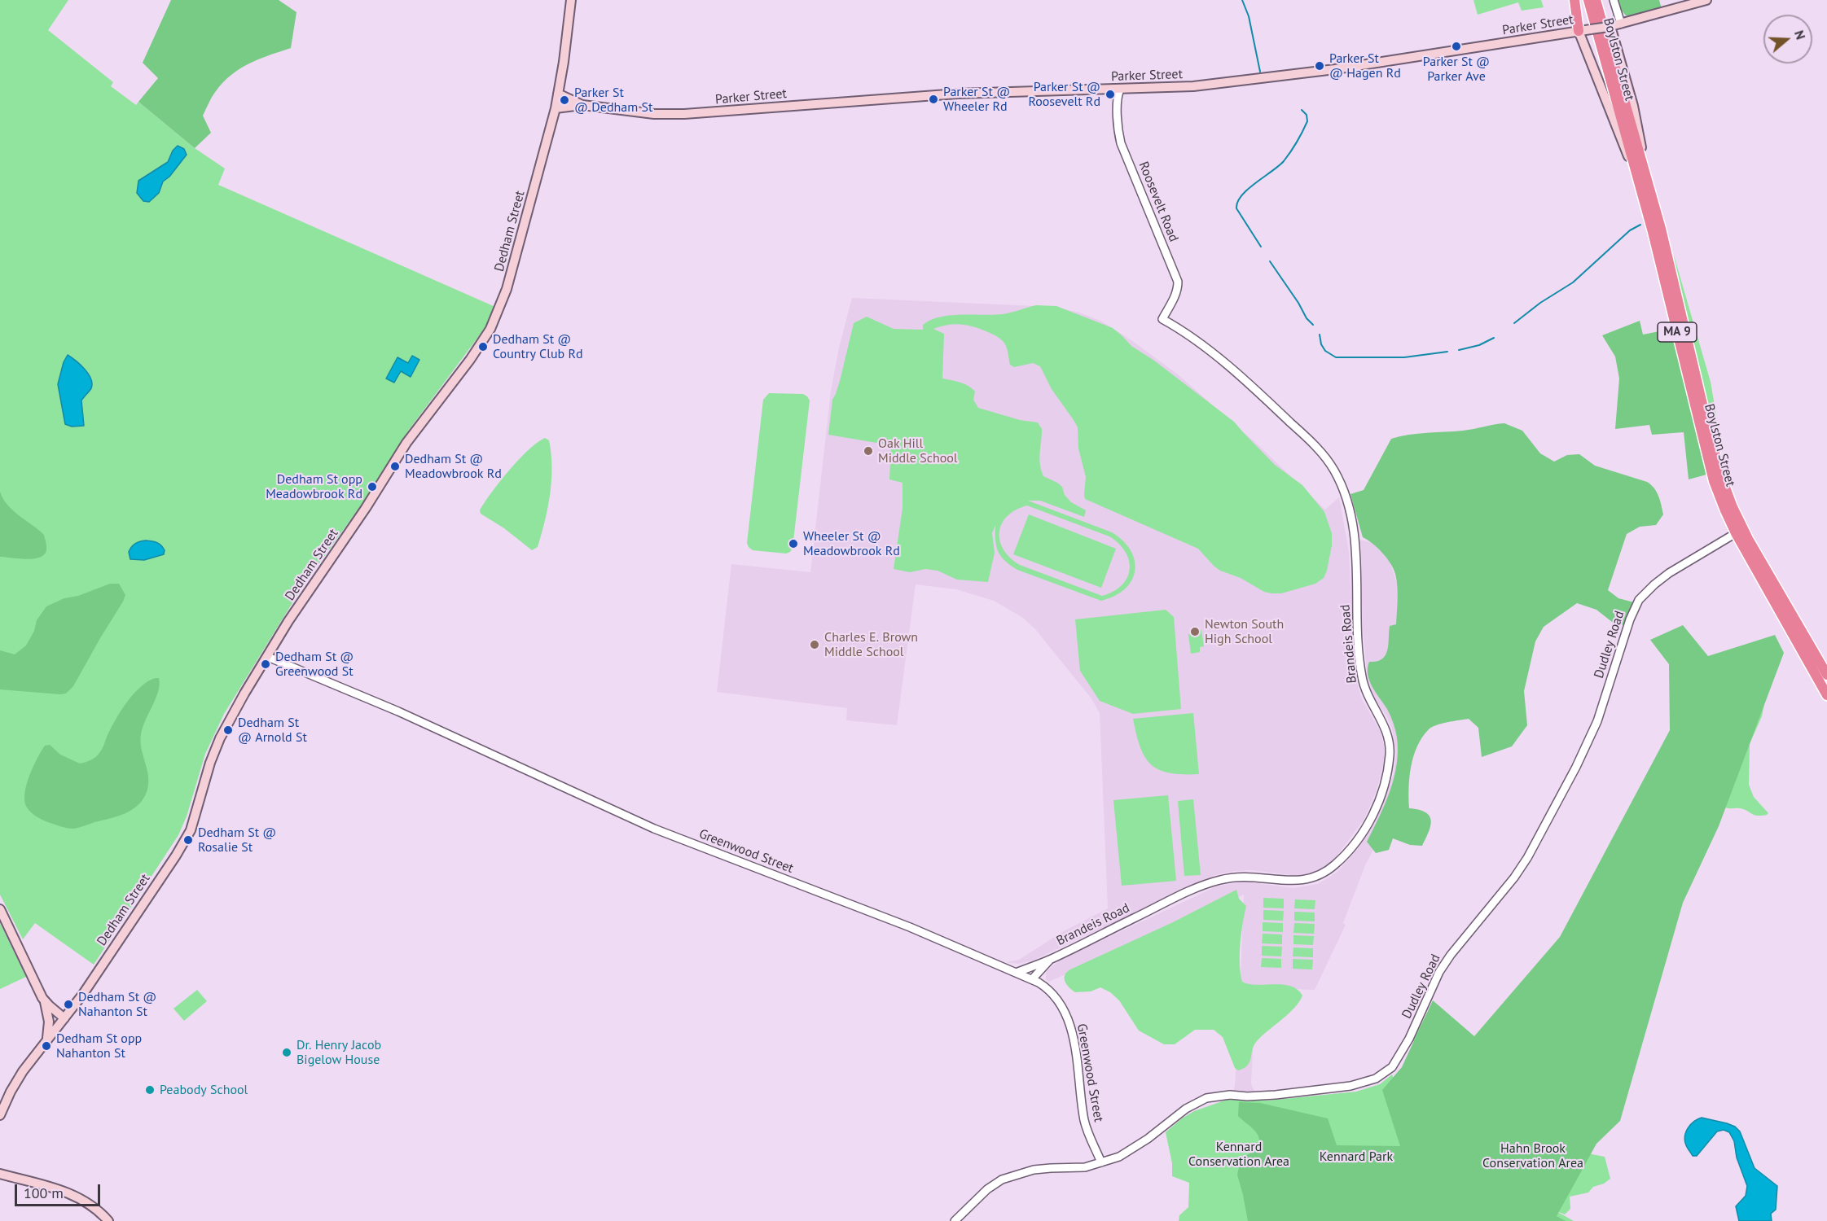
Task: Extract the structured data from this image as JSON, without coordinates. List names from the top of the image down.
{
  "streets": {
    "highway": ["Boylston Street", "MA 9"],
    "main road": ["Parker Street", "Dedham Street"],
    "street": [
      "Roosevelt Road",
      "Brandeis Road",
      "Dudley Road",
      "Greenwood Street"
    ]
  },
  "crossings": [
    ["Parker Street", "Boylston Street"],
    ["Parker Street", "Roosevelt Road"],
    ["Parker Street", "Dedham Street"],
    ["Boylston Street", "Dudley Road"],
    ["Roosevelt Road", "Brandeis Road"],
    ["Dedham Street", "Greenwood Street"],
    ["Brandeis Road", "Greenwood Street"],
    ["Dudley Road", "Greenwood Street"]
  ],
  "parks": ["Kennard Conservation Area", "Hahn Brook Conservation Area", "Kennard Park"],
  "places": [
    "Parker St @ Parker Ave",
    "Parker St @ Hagen Rd",
    "Parker St @ Roosevelt Rd",
    "Parker St @ Wheeler Rd",
    "Parker St @ Dedham St",
    "Dedham St @ Country Club Rd",
    "Oak Hill Middle School",
    "Dedham St @ Meadowbrook Rd",
    "Dedham St opp Meadowbrook Rd",
    "Wheeler St @ Meadowbrook Rd",
    "Newton South High School",
    "Charles E. Brown Middle School",
    "Dedham St @ Greenwood St",
    "Dedham St @ Arnold St",
    "Dedham St @ Rosalie St",
    "Dedham St @ Nahanton St",
    "Dedham St opp Nahanton St",
    "Dr. Henry Jacob Bigelow House",
    "Peabody School"
  ],
  "scale_bar": "100 m",
  "north": "right"
}
